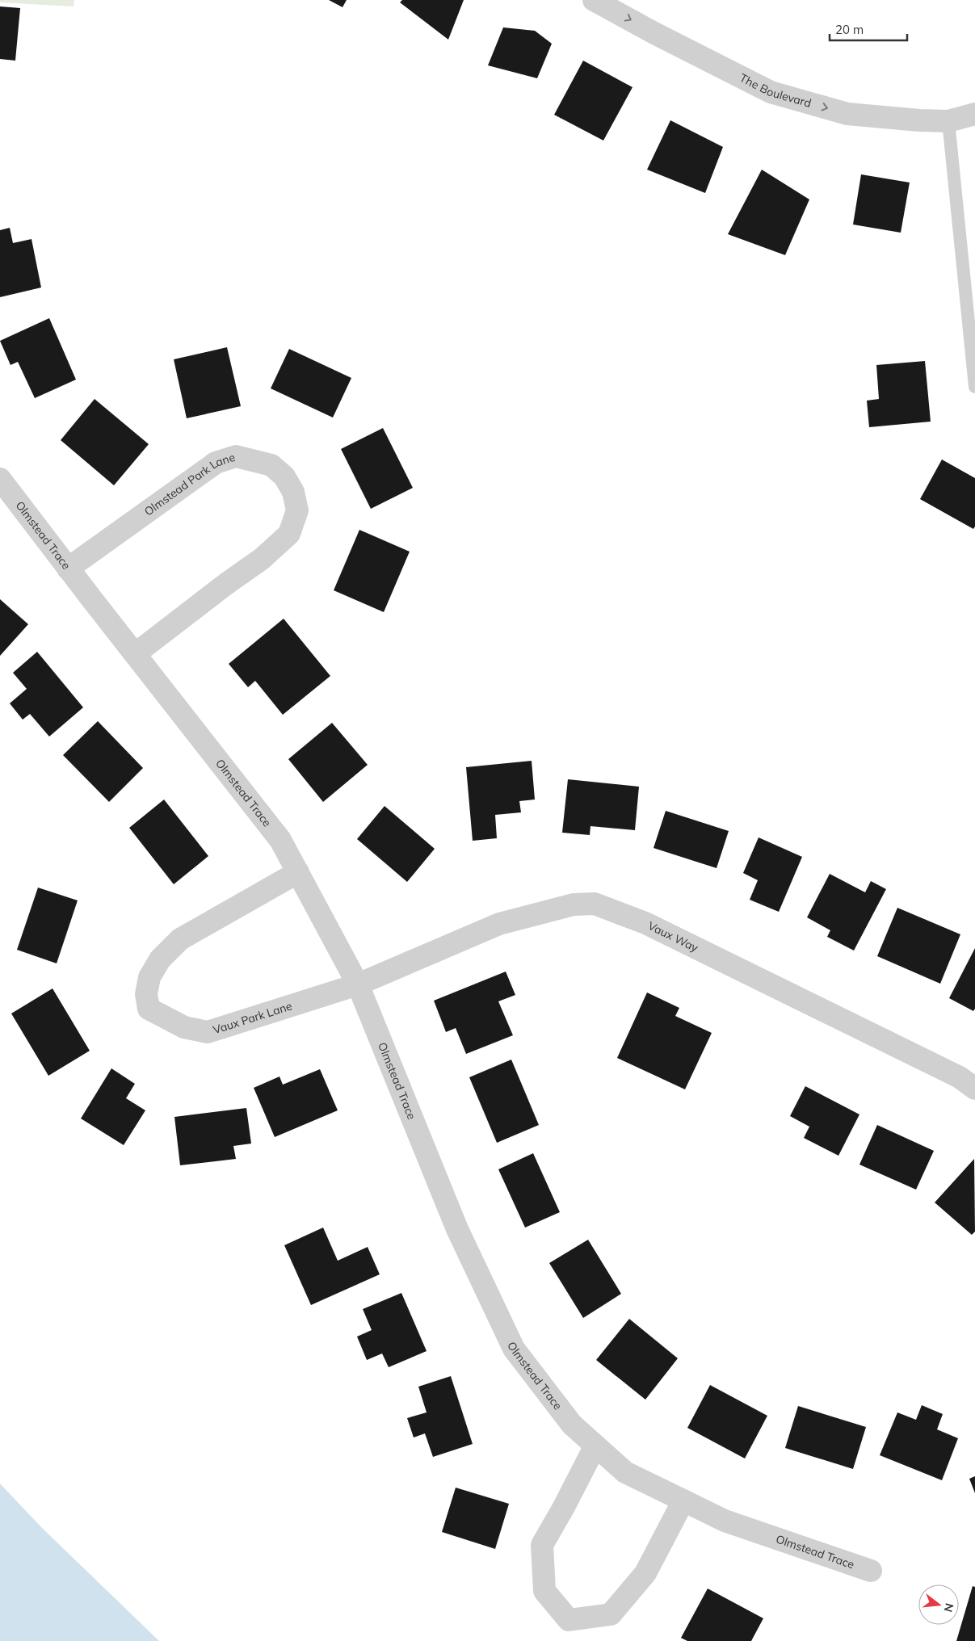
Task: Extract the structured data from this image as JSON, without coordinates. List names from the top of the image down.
{
  "streets": {
    "street": [
      "The Boulevard",
      "Olmstead Park Lane",
      "Olmstead Trace",
      "Vaux Way",
      "Vaux Park Lane"
    ]
  },
  "crossings": [
    ["Olmstead Park Lane", "Olmstead Trace"],
    ["Olmstead Trace", "Vaux Way"],
    ["Olmstead Trace", "Vaux Park Lane"],
    ["Vaux Way", "Vaux Park Lane"]
  ],
  "one_way": ["The Boulevard"],
  "scale_bar": "20 m",
  "north": "right"
}
